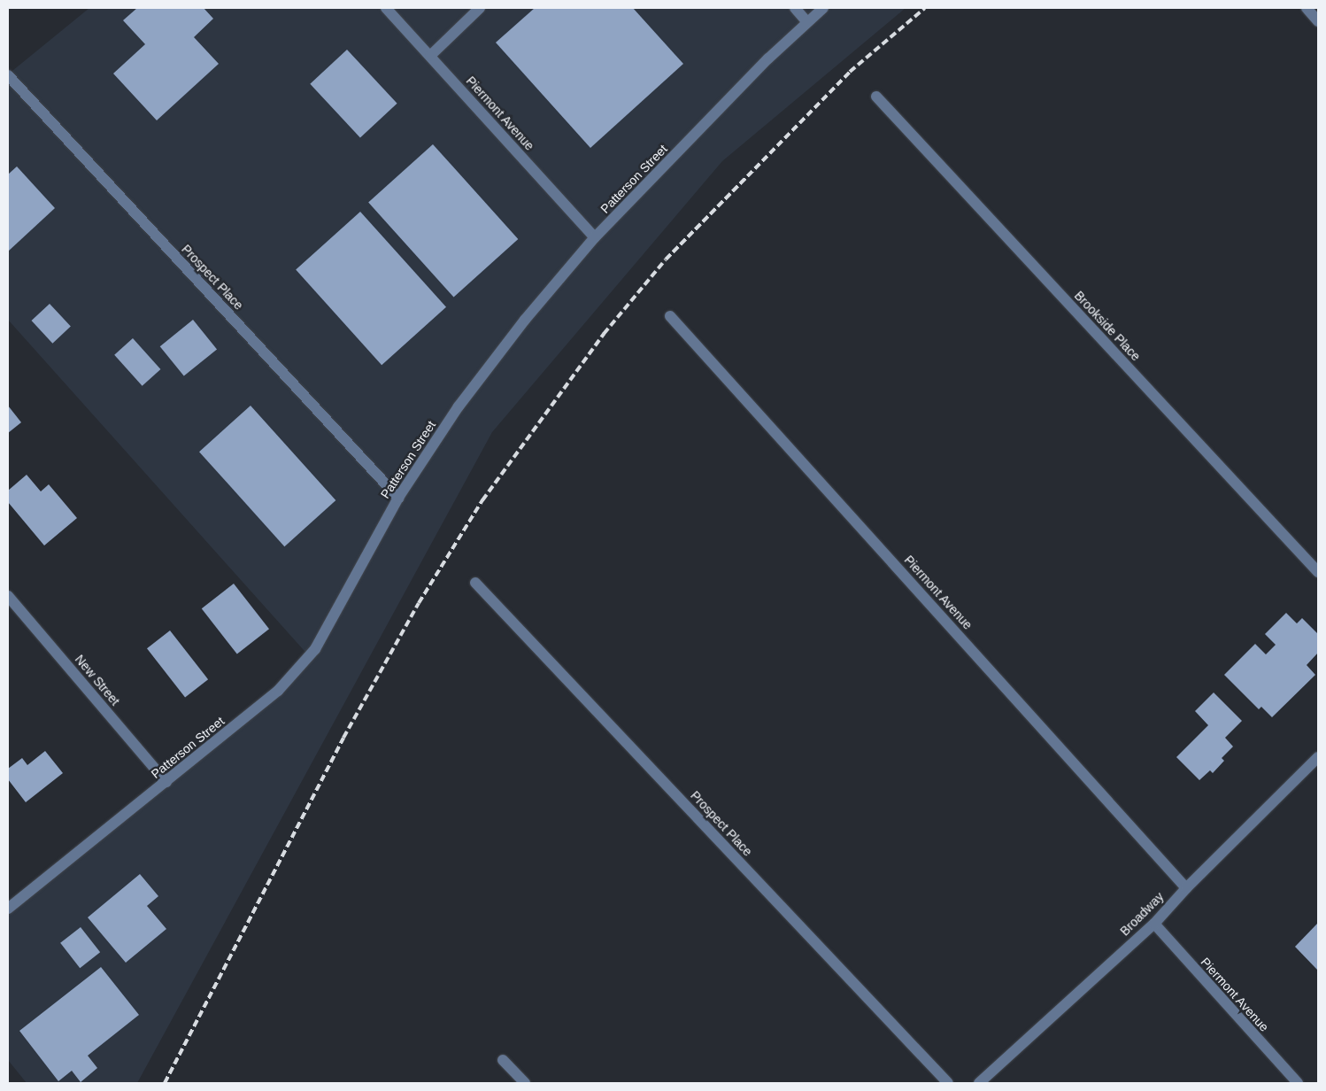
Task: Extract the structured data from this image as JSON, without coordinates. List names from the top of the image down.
{
  "streets": {
    "street": [
      "Piermont Avenue",
      "Patterson Street",
      "Prospect Place",
      "Brookside Place",
      "New Street",
      "Broadway"
    ]
  },
  "crossings": [
    ["Piermont Avenue", "Patterson Street"],
    ["Piermont Avenue", "Broadway"],
    ["Patterson Street", "Prospect Place"],
    ["Patterson Street", "New Street"]
  ]
}
